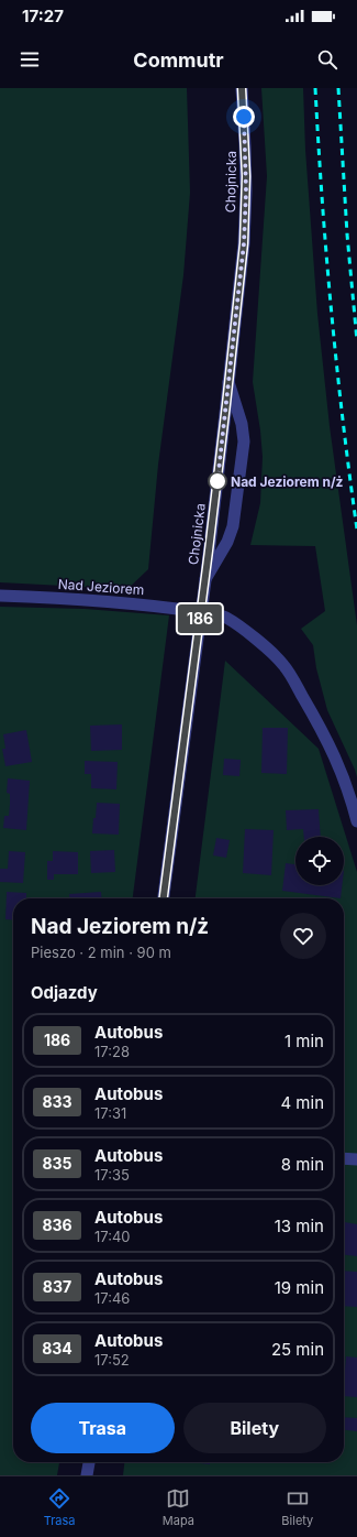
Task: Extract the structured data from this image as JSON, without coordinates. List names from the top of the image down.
{
  "streets": {
    "street": ["Chojnicka", "Nad Jeziorem"]
  },
  "crossings": [
    ["Chojnicka", "Nad Jeziorem"]
  ],
  "places": ["Nad Jeziorem n/ż"],
  "lines": ["bus line 186"],
  "page": {
    "status": "17:27",
    "header": "Commutr",
    "on_map": "186",
    "heading": [
      ["Nad Jeziorem n/ż", "Pieszo · 2 min · 90 m"],
      "Odjazdy"
    ],
    "list": [
      {
        "mark": "186",
        "name": "Autobus",
        "note": "17:28",
        "value": "1 min"
      },
      {
        "mark": "833",
        "name": "Autobus",
        "note": "17:31",
        "value": "4 min"
      },
      {
        "mark": "835",
        "name": "Autobus",
        "note": "17:35",
        "value": "8 min"
      },
      {
        "mark": "836",
        "name": "Autobus",
        "note": "17:40",
        "value": "13 min"
      },
      {
        "mark": "837",
        "name": "Autobus",
        "note": "17:46",
        "value": "19 min"
      },
      {
        "mark": "834",
        "name": "Autobus",
        "note": "17:52",
        "value": "25 min"
      }
    ],
    "buttons": ["Trasa", "Bilety"],
    "tabs": ["Trasa", "Mapa", "Bilety"]
  }
}
